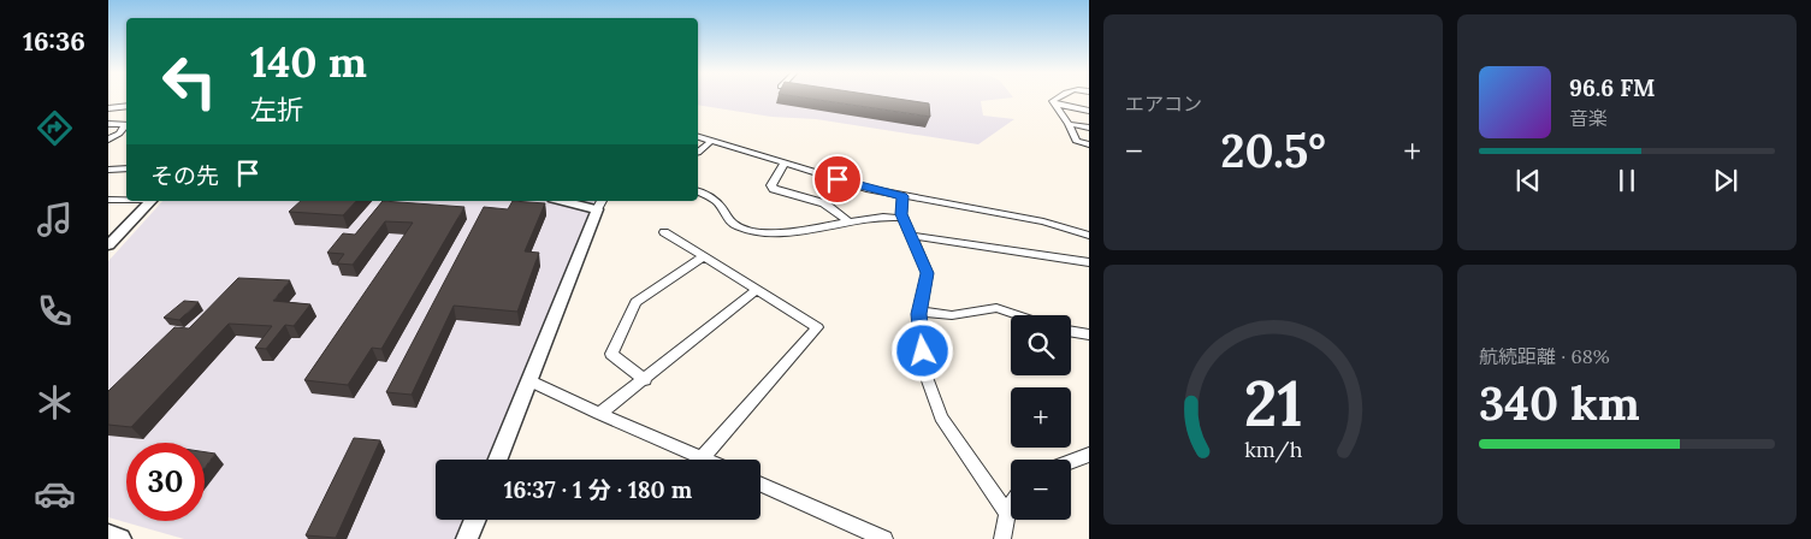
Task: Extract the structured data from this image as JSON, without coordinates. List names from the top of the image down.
{
  "page": {
    "tabs": "16:36",
    "tile": [
      "エアコン",
      ["航続距離 · 68%", "340 km"]
    ],
    "turn": ["140 m", "左折"],
    "song": ["96.6 FM", "音楽"],
    "heat": ["−", "20.5°", "+"],
    "then": "その先",
    "map_buttons": ["+", "−"],
    "limit": "30",
    "trip": "16:37 · 1 分 · 180 m",
    "gauge": ["21", "km/h"]
  }
}
